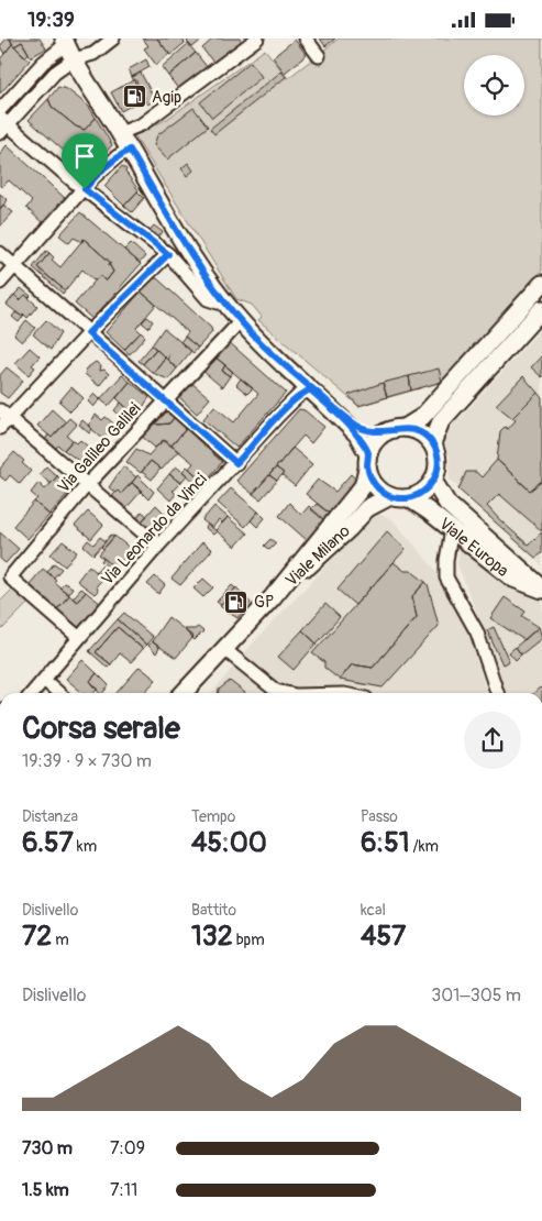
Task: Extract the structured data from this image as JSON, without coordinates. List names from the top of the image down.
{
  "streets": {
    "main road": ["Viale Europa", "Viale Milano"],
    "street": ["Via Galileo Galilei", "Via Leonardo da Vinci"]
  },
  "crossings": [
    ["Via Galileo Galilei", "Via Leonardo da Vinci"],
    ["Viale Europa", "Viale Milano"]
  ],
  "places": {
    "fuel station": ["Agip", "GP"]
  },
  "page": {
    "status": "19:39",
    "heading": ["Corsa serale", "19:39 · 9 × 730 m"],
    "stats": [
      ["Distanza", "6.57 km"],
      ["Tempo", "45:00"],
      ["Passo", "6:51 /km"],
      ["Dislivello", "72 m"],
      ["Battito", "132 bpm"],
      ["kcal", "457"]
    ],
    "chart": ["Dislivello", "301–305 m"],
    "list": [
      {
        "name": "730 m",
        "note": "7:09"
      },
      {
        "name": "1.5 km",
        "note": "7:11"
      }
    ]
  }
}
